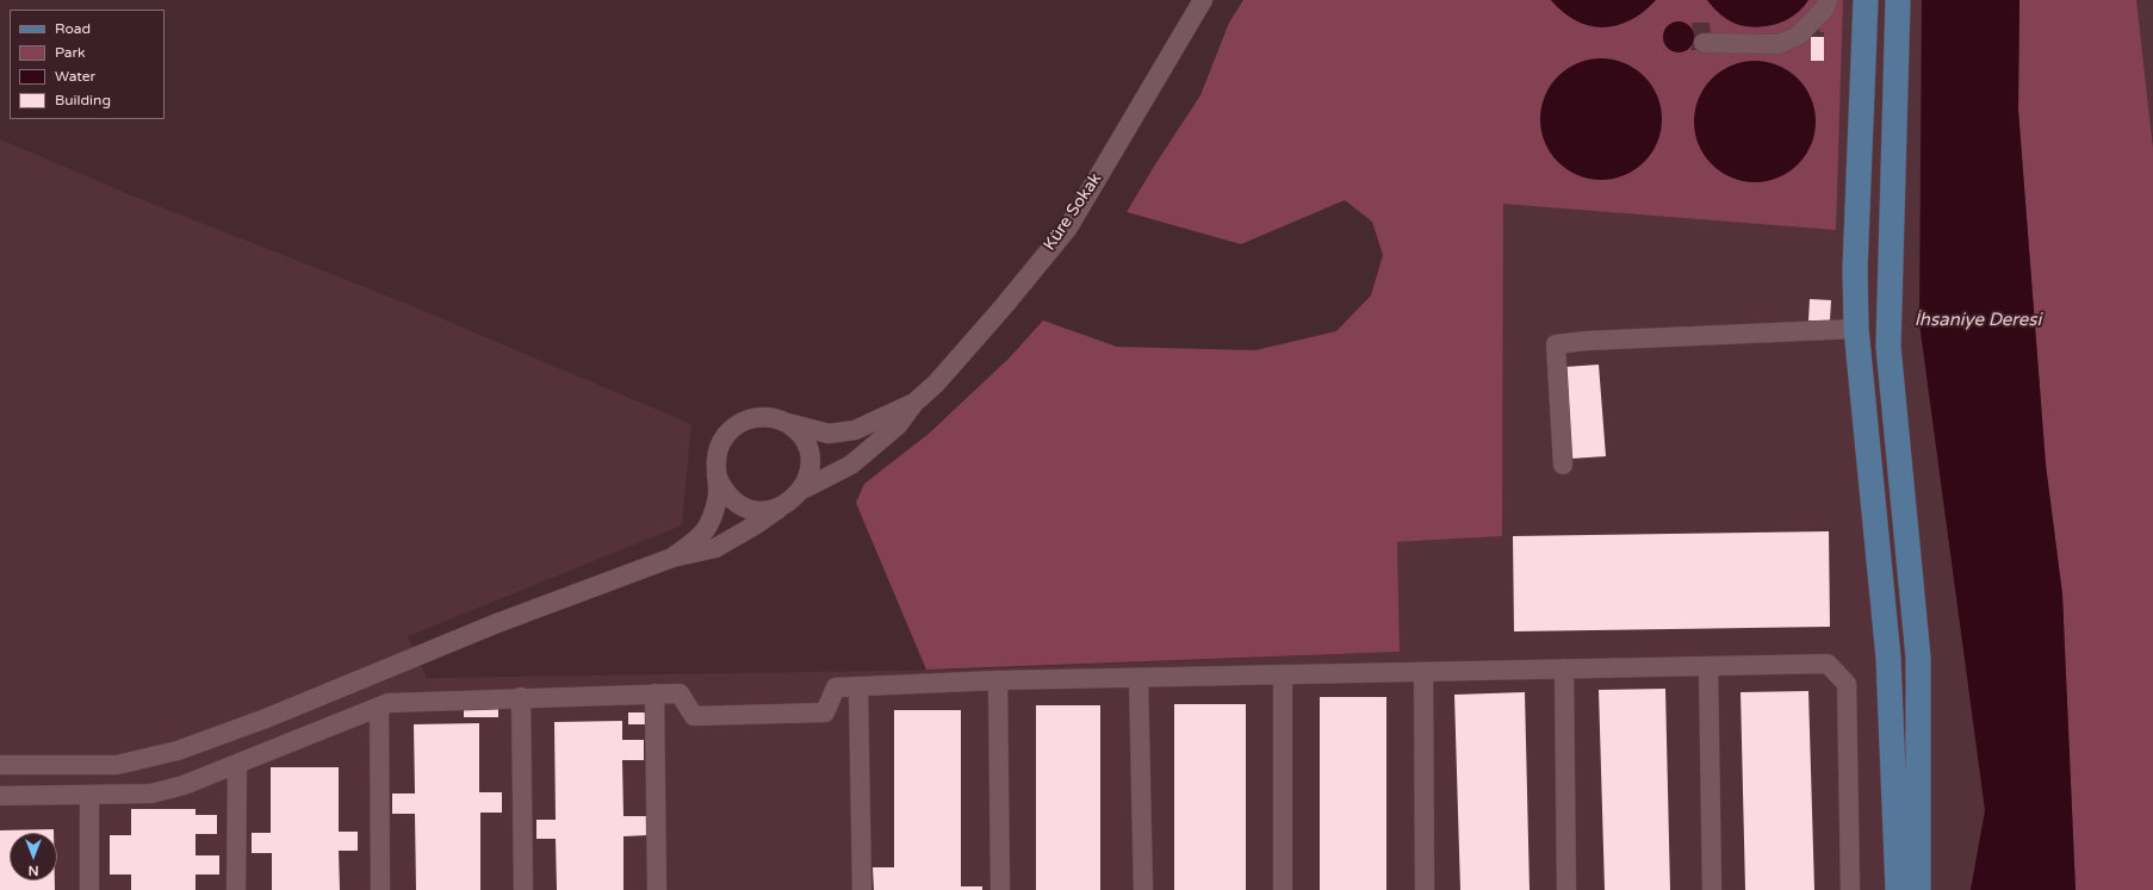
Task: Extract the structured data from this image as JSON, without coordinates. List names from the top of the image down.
{
  "streets": {
    "street": ["Küre Sokak"]
  },
  "water": ["İhsaniye Deresi"],
  "legend": [
    "Road",
    "Park",
    "Water",
    "Building"
  ],
  "north": "bottom"
}
